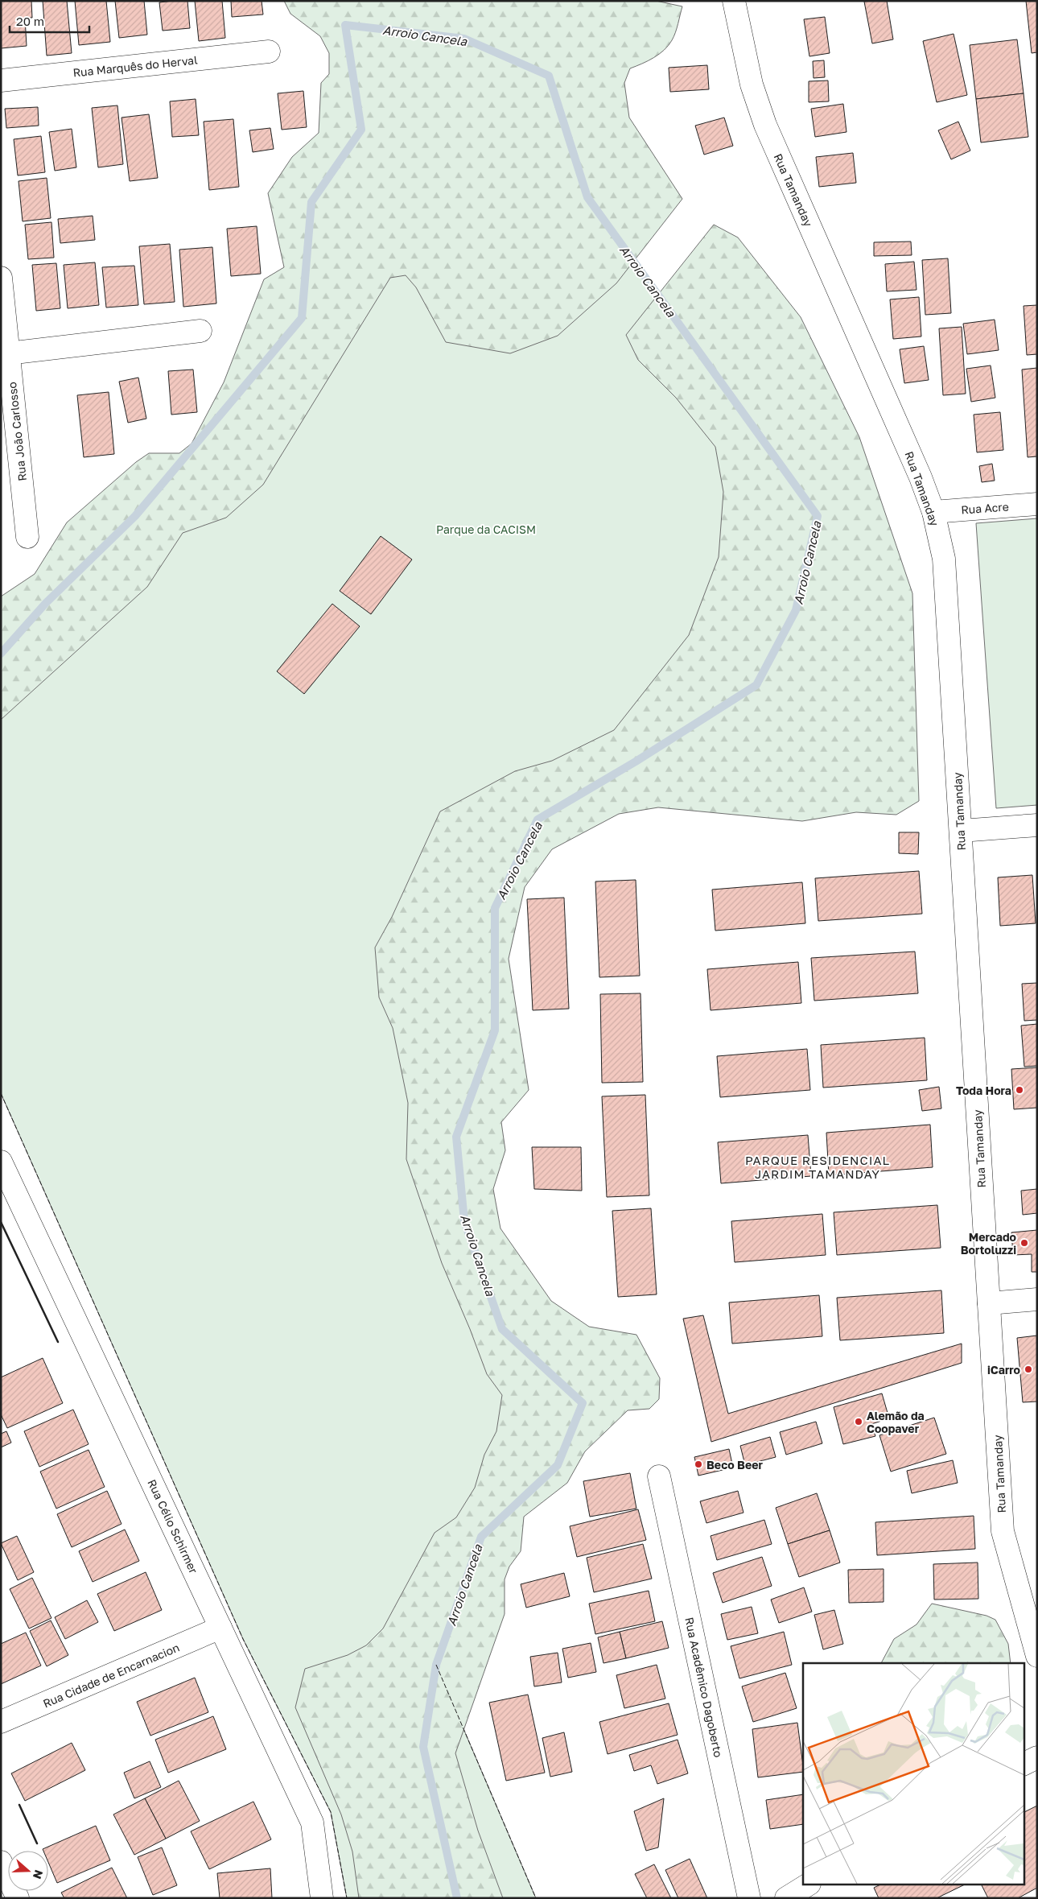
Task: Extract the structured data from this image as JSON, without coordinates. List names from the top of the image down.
{
  "streets": {
    "street": [
      "Rua Marquês do Herval",
      "Rua Tamanday",
      "Rua João Carlosso",
      "Rua Acre",
      "Rua Célio Schirmer",
      "Rua Cidade de Encarnacion",
      "Rua Acadêmico Dagoberto"
    ]
  },
  "crossings": [
    ["Rua Tamanday", "Rua Acre"],
    ["Rua Célio Schirmer", "Rua Cidade de Encarnacion"]
  ],
  "districts": ["PARQUE RESIDENCIAL JARDIM TAMANDAY"],
  "water": ["Arroio Cancela"],
  "parks": ["Parque da CACISM"],
  "places": [
    "Toda Hora",
    "Mercado Bortoluzzi",
    "iCarro",
    "Alemão da Coopaver",
    "Beco Beer"
  ],
  "scale_bar": "20 m",
  "north": "right"
}
